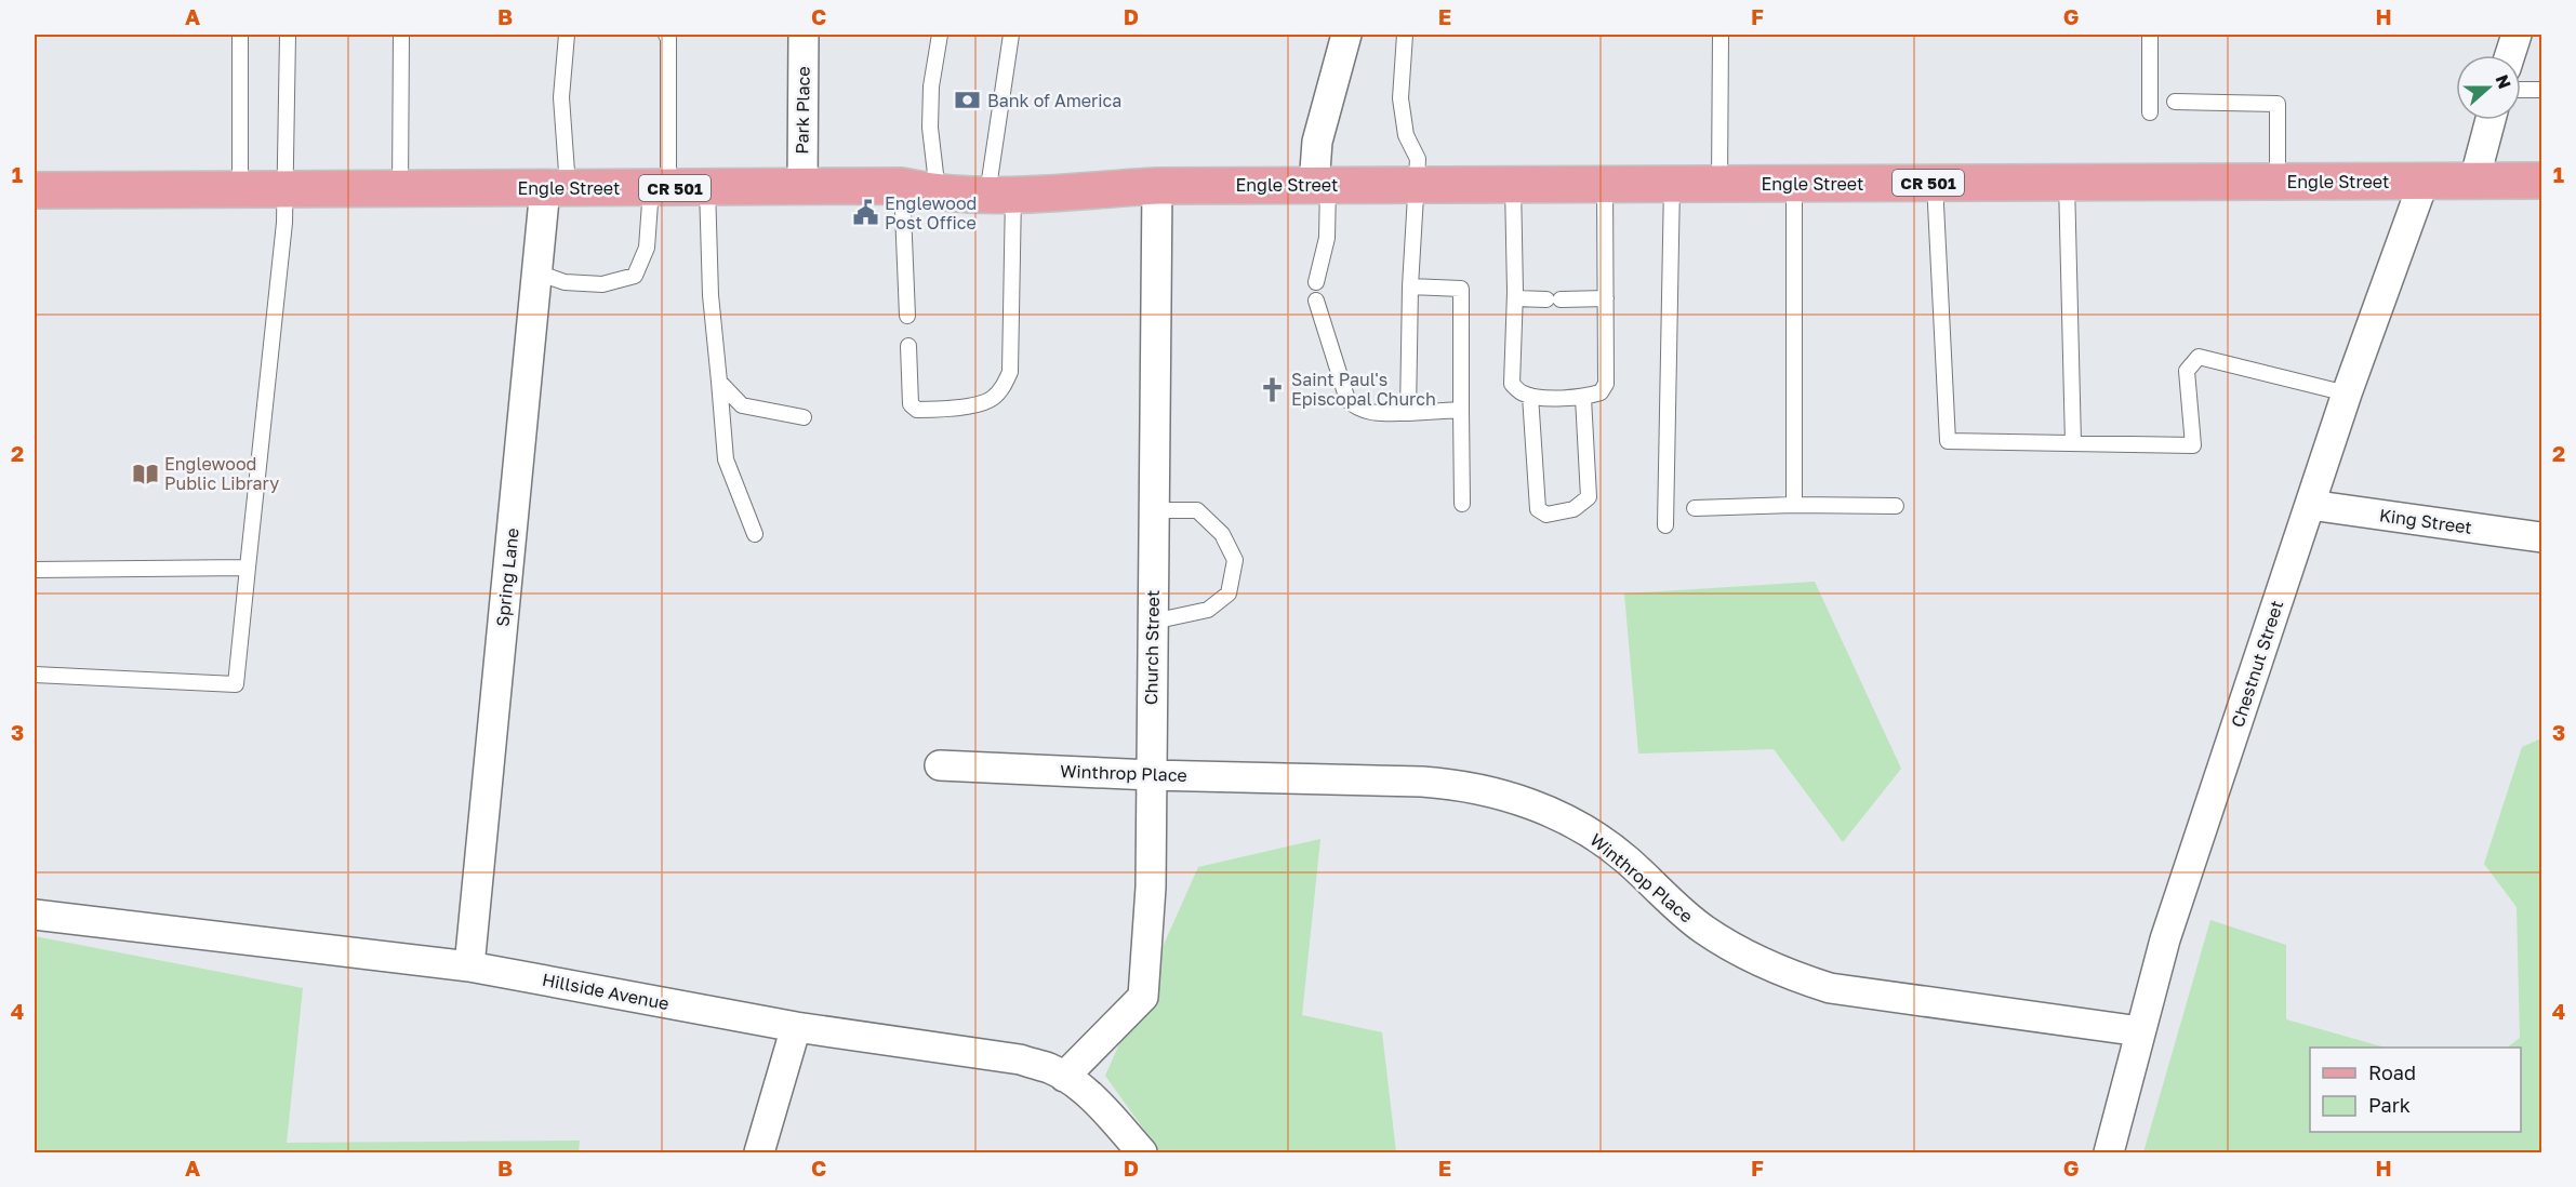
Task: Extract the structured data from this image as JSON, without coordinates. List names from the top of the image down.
{
  "streets": {
    "main road": ["Engle Street", "CR 501"],
    "street": [
      "Park Place",
      "King Street",
      "Spring Lane",
      "Church Street",
      "Chestnut Street",
      "Winthrop Place",
      "Hillside Avenue"
    ]
  },
  "crossings": [
    ["Park Place", "Engle Street"],
    ["Engle Street", "Spring Lane"],
    ["Engle Street", "Church Street"],
    ["Engle Street", "Chestnut Street"],
    ["King Street", "Chestnut Street"],
    ["Spring Lane", "Hillside Avenue"],
    ["Church Street", "Winthrop Place"],
    ["Church Street", "Hillside Avenue"],
    ["Chestnut Street", "Winthrop Place"]
  ],
  "places": {
    "bank": ["Bank of America"],
    "public building": ["Englewood Post Office"],
    "church": ["Saint Paul's Episcopal Church"],
    "library": ["Englewood Public Library"]
  },
  "legend": ["Road", "Park"],
  "north": "right",
  "grid": {
    "columns": [
      "A",
      "B",
      "C",
      "D",
      "E",
      "F",
      "G",
      "H"
    ],
    "rows": [
      "1",
      "2",
      "3",
      "4"
    ]
  }
}
